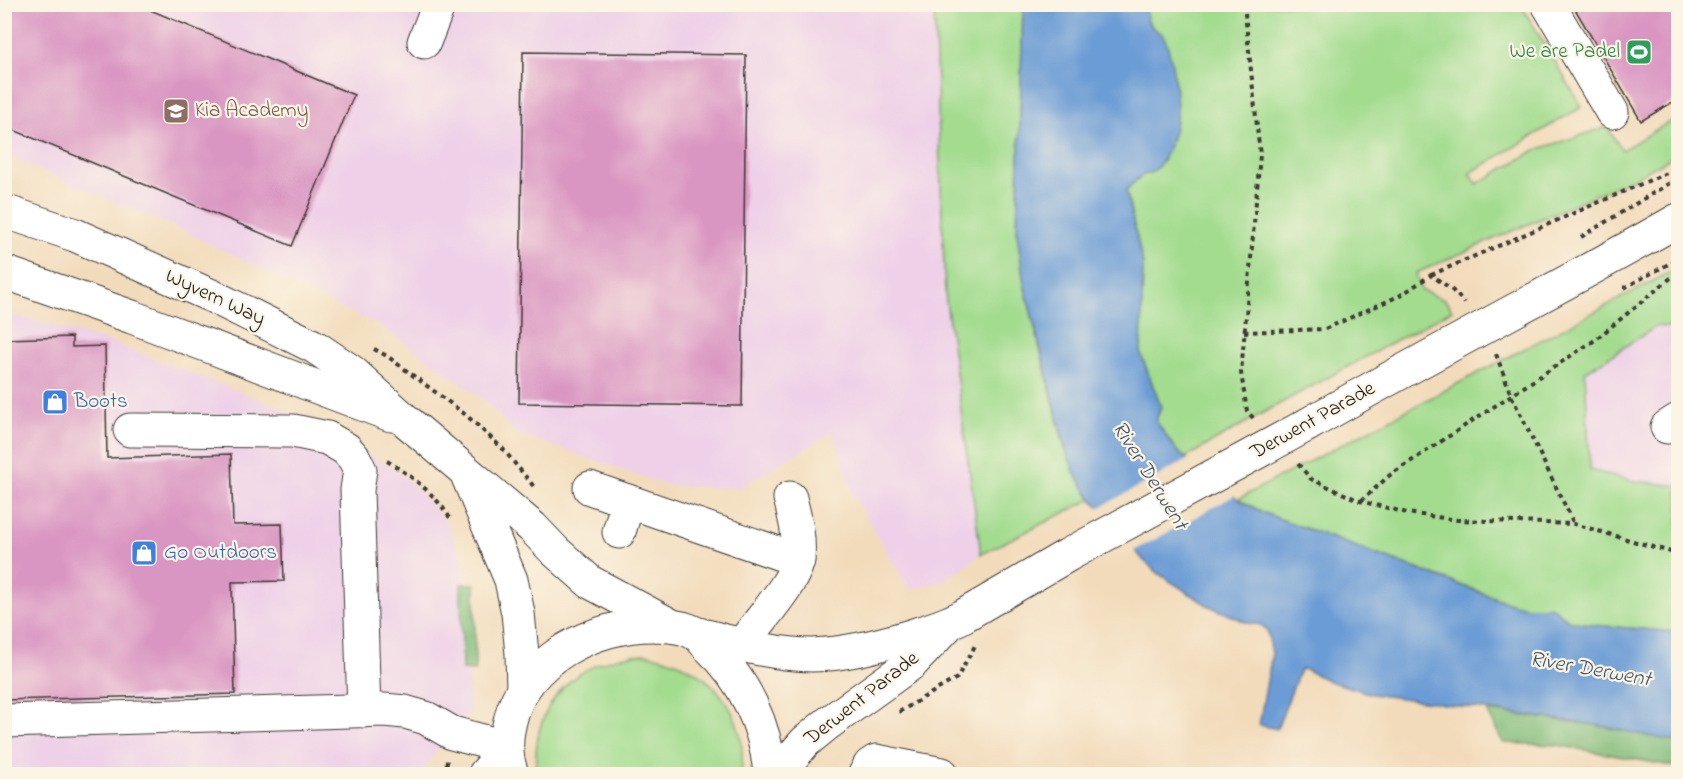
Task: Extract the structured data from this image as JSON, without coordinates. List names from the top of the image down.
{
  "streets": {
    "street": ["Wyvern Way", "Derwent Parade"]
  },
  "crossings": [
    ["Wyvern Way", "Derwent Parade"]
  ],
  "water": ["River Derwent"],
  "places": {
    "sports": ["We are Padel"],
    "school or university": ["Kia Academy"],
    "shop": ["Boots", "Go Outdoors"]
  }
}
